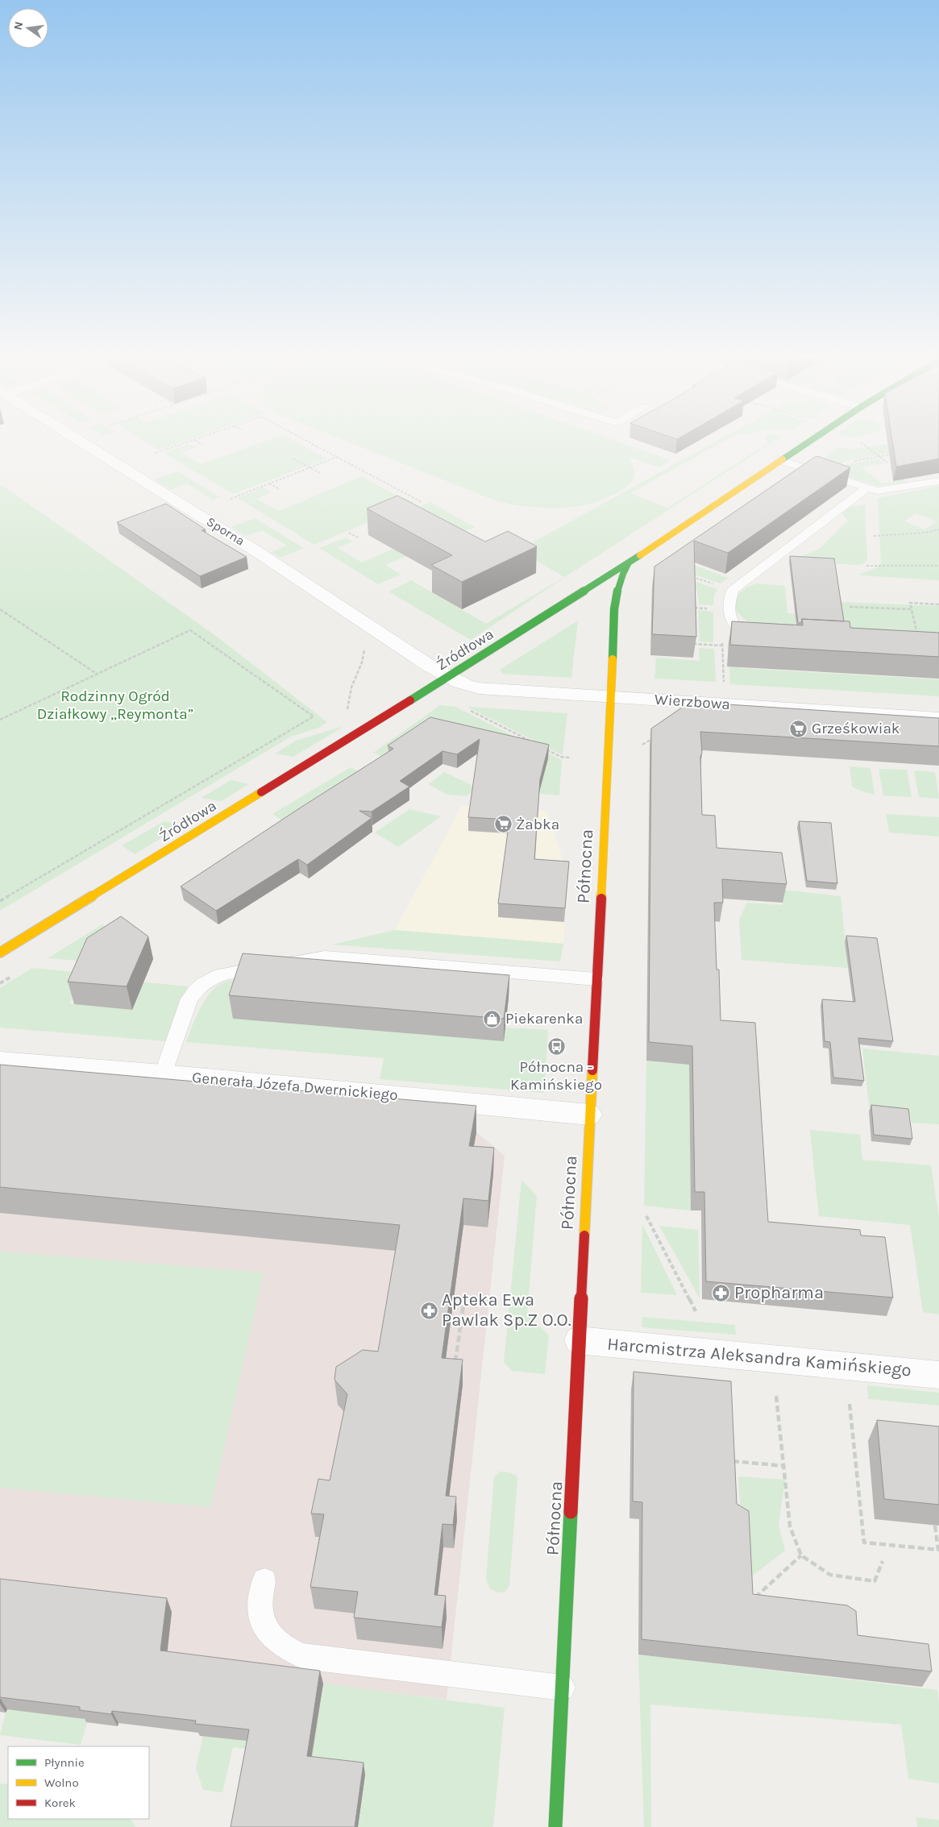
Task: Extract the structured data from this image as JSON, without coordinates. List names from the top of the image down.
{
  "streets": {
    "street": [
      "Sporna",
      "Źródłowa",
      "Wierzbowa",
      "Północna",
      "Generała Józefa Dwernickiego",
      "Harcmistrza Aleksandra Kamińskiego"
    ]
  },
  "crossings": [
    ["Sporna", "Źródłowa"],
    ["Sporna", "Wierzbowa"],
    ["Źródłowa", "Wierzbowa"],
    ["Źródłowa", "Północna"],
    ["Wierzbowa", "Północna"],
    ["Północna", "Generała Józefa Dwernickiego"],
    ["Północna", "Harcmistrza Aleksandra Kamińskiego"]
  ],
  "parks": ["Rodzinny Ogród Działkowy „Reymonta”"],
  "places": {
    "supermarket": ["Grześkowiak", "Żabka"],
    "shop": ["Piekarenka"],
    "bus stop": ["Północna - Kamińskiego"],
    "pharmacy": ["Propharma", "Apteka Ewa Pawlak Sp.Z O.O."]
  },
  "legend": ["Płynnie", "Wolno", "Korek"],
  "north": "left"
}
